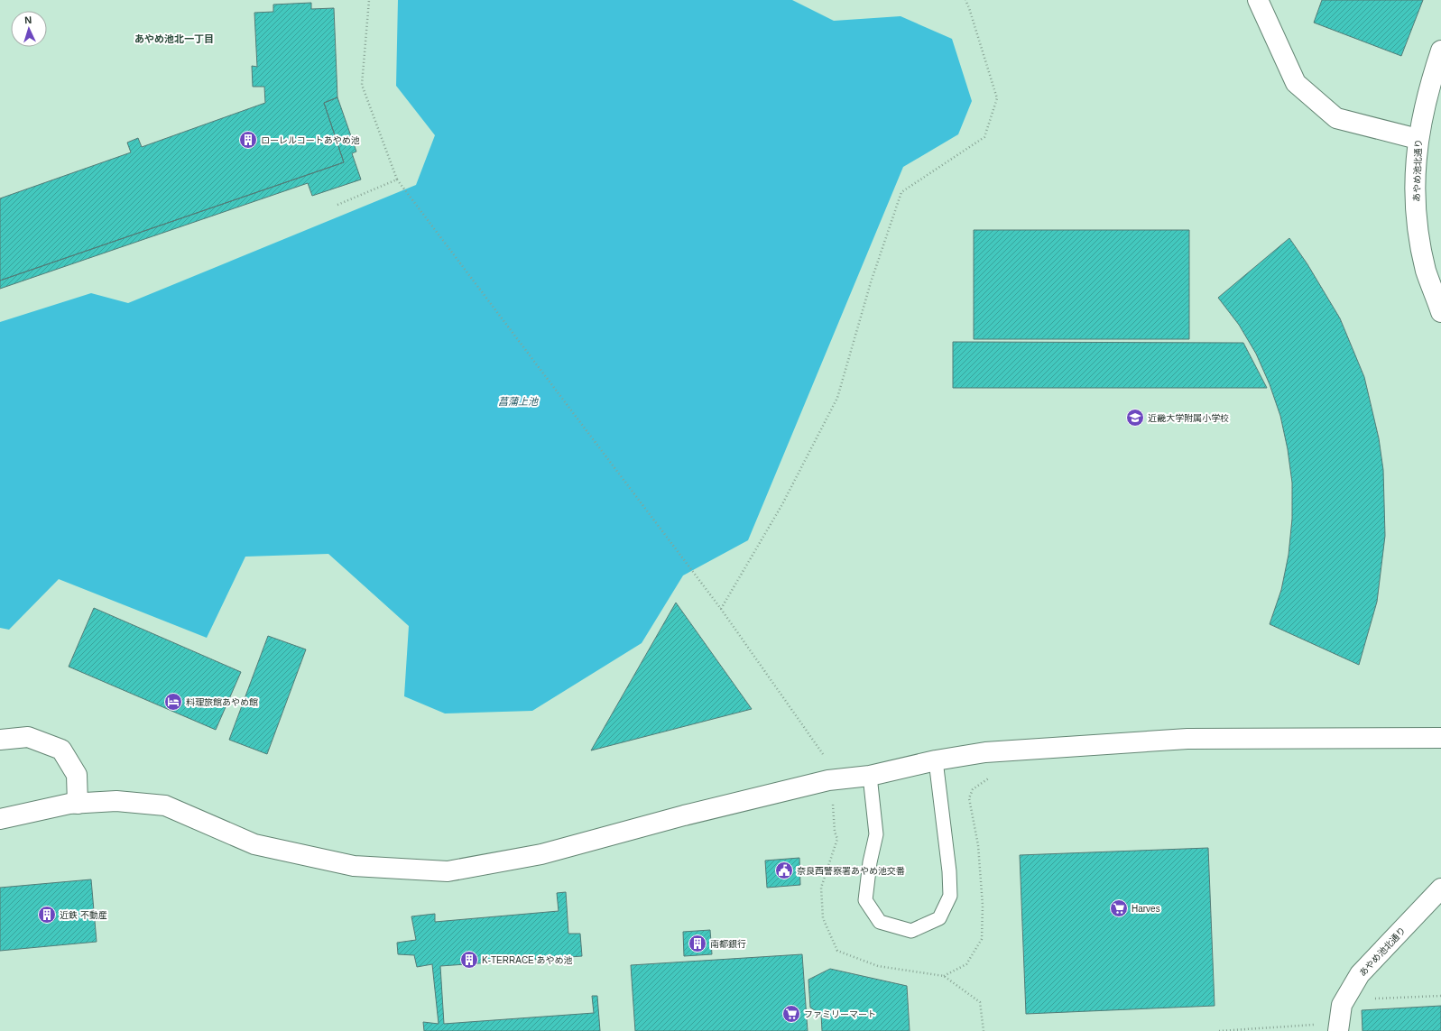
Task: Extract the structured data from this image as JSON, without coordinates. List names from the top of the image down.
{
  "streets": {
    "street": ["あやめ池北通り"]
  },
  "districts": ["あやめ池北一丁目"],
  "water": ["菖蒲上池"],
  "places": {
    "building": [
      "ローレルコートあやめ池",
      "近鉄 不動産",
      "南都銀行",
      "K-TERRACE あやめ池"
    ],
    "school or university": ["近畿大学附属小学校"],
    "hotel": ["料理旅館あやめ館"],
    "public building": ["奈良西警察署あやめ池交番"],
    "supermarket": ["Harves", "ファミリーマート"]
  },
  "north": "top"
}
